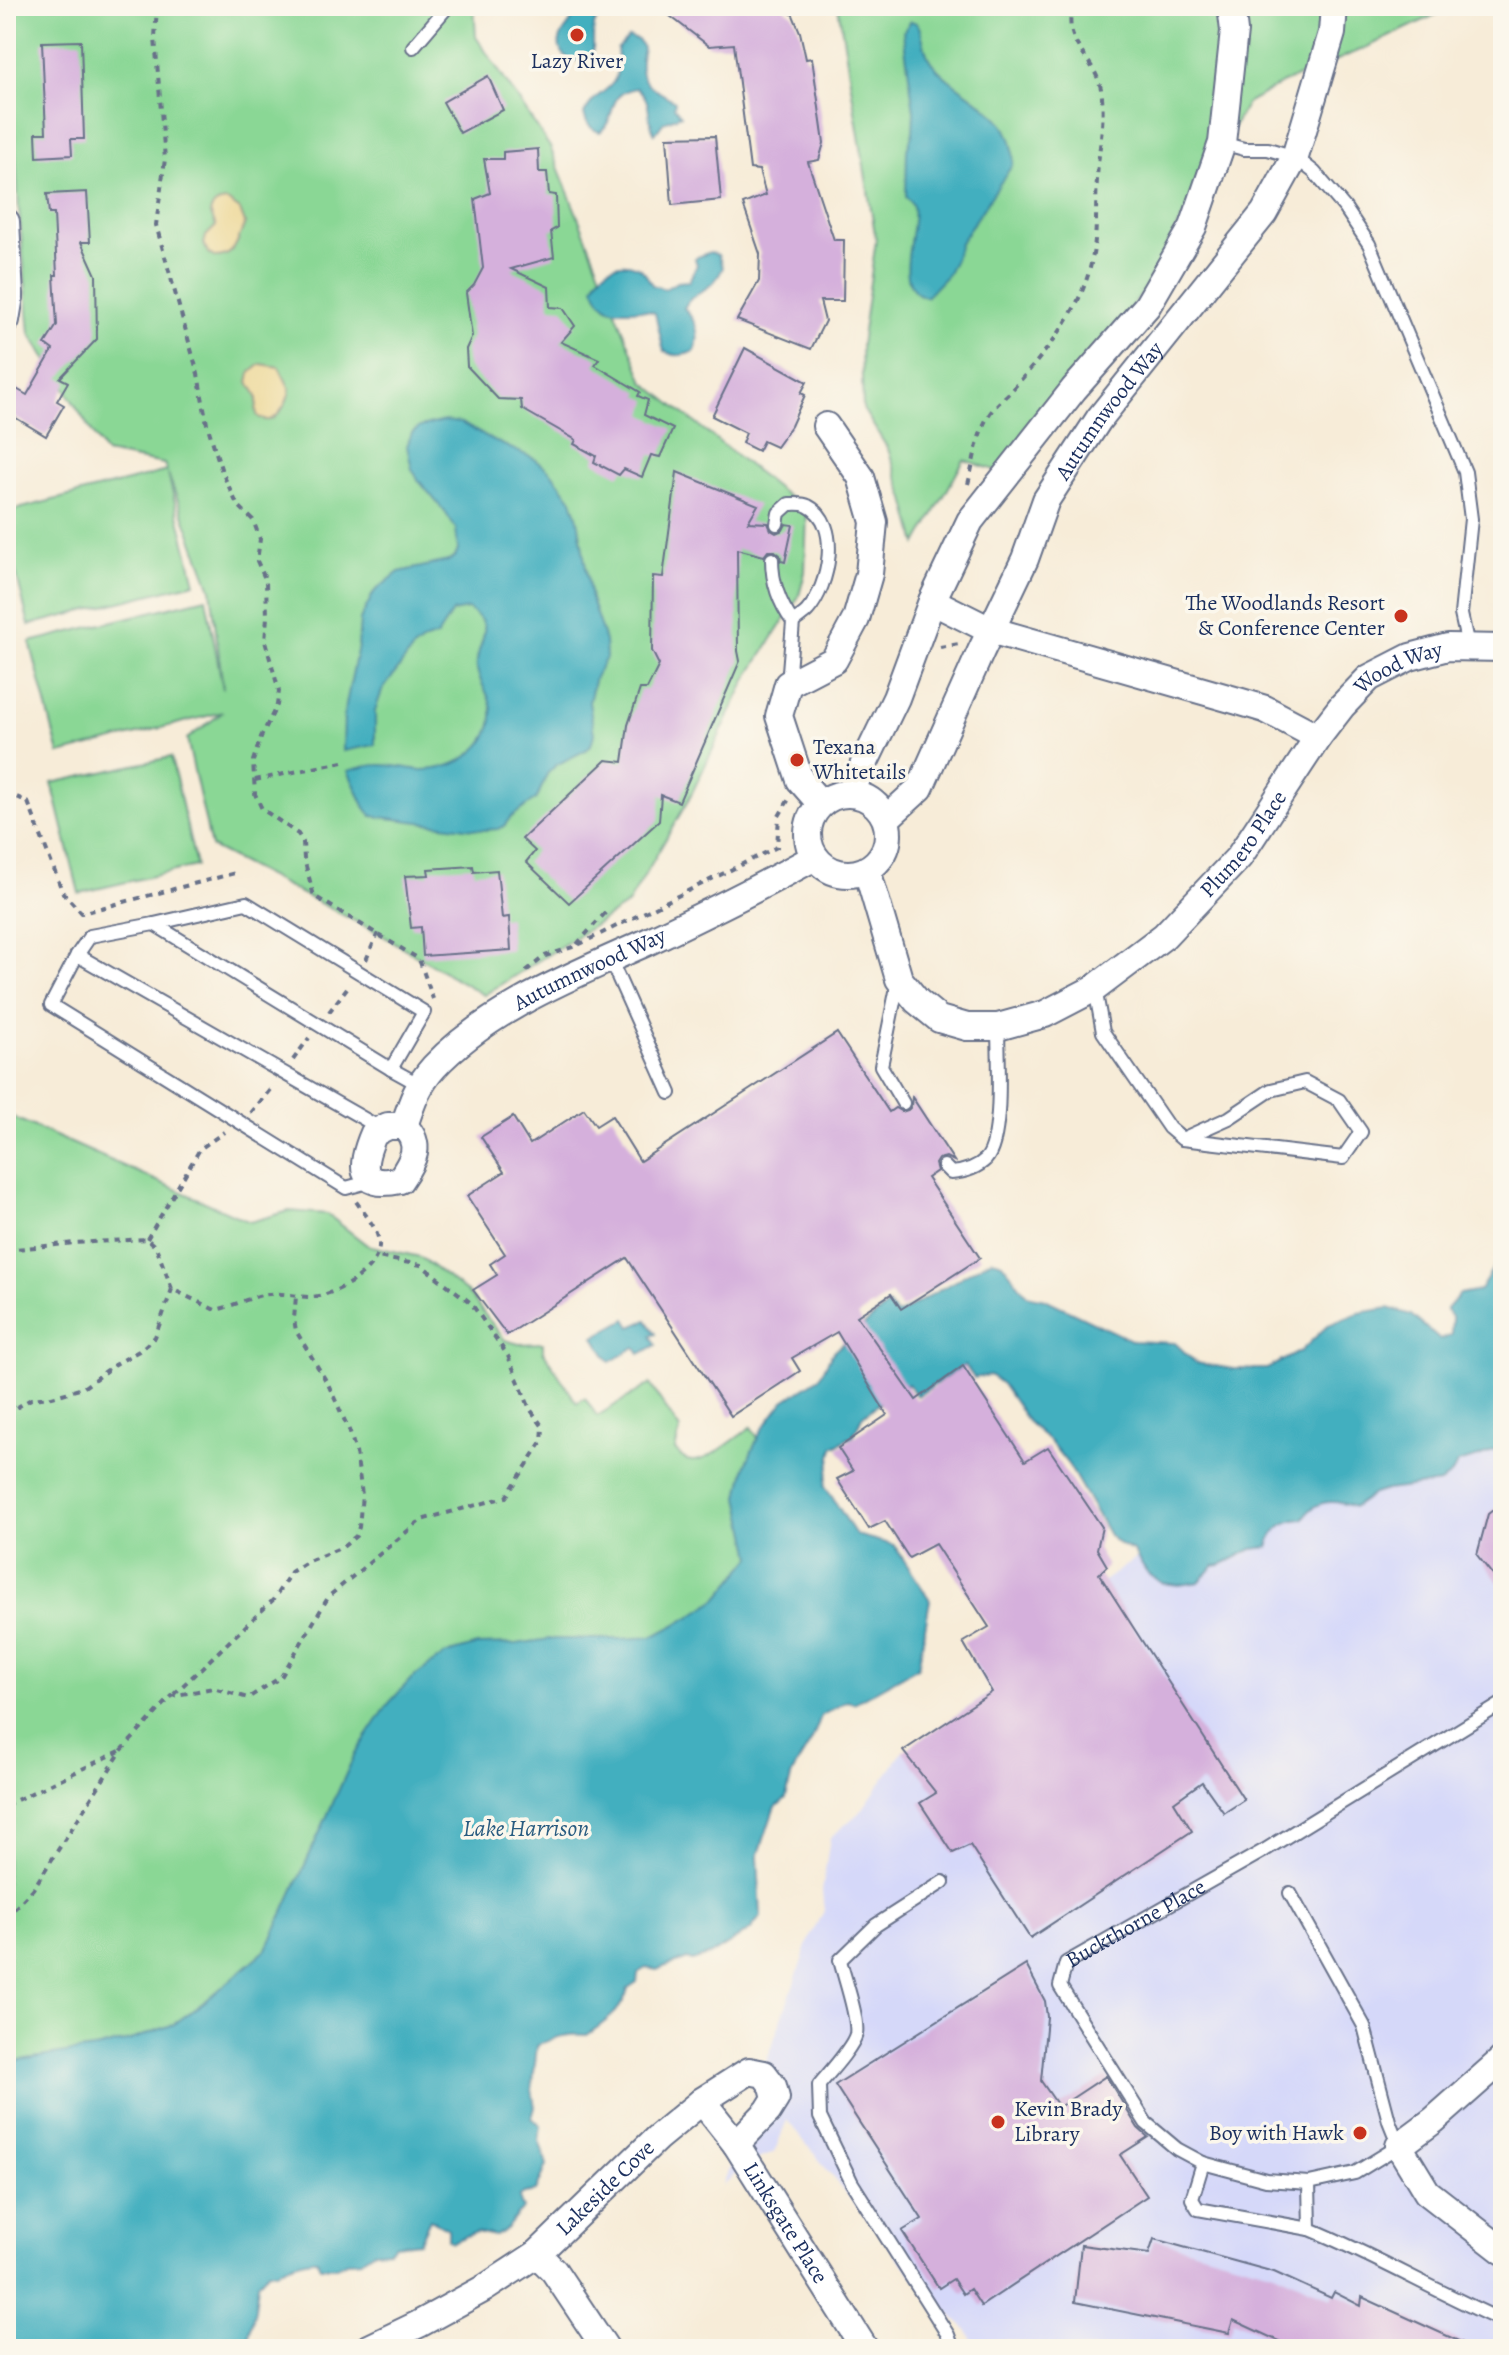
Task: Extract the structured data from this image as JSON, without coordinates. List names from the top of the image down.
{
  "streets": {
    "street": [
      "Autumnwood Way",
      "Wood Way",
      "Plumero Place",
      "Buckthorne Place",
      "Lakeside Cove",
      "Linksgate Place"
    ]
  },
  "crossings": [
    ["Autumnwood Way", "Plumero Place"],
    ["Wood Way", "Plumero Place"],
    ["Lakeside Cove", "Linksgate Place"]
  ],
  "water": ["Lake Harrison"],
  "places": [
    "Lazy River",
    "The Woodlands Resort & Conference Center",
    "Texana Whitetails",
    "Kevin Brady Library",
    "Boy with Hawk"
  ]
}
